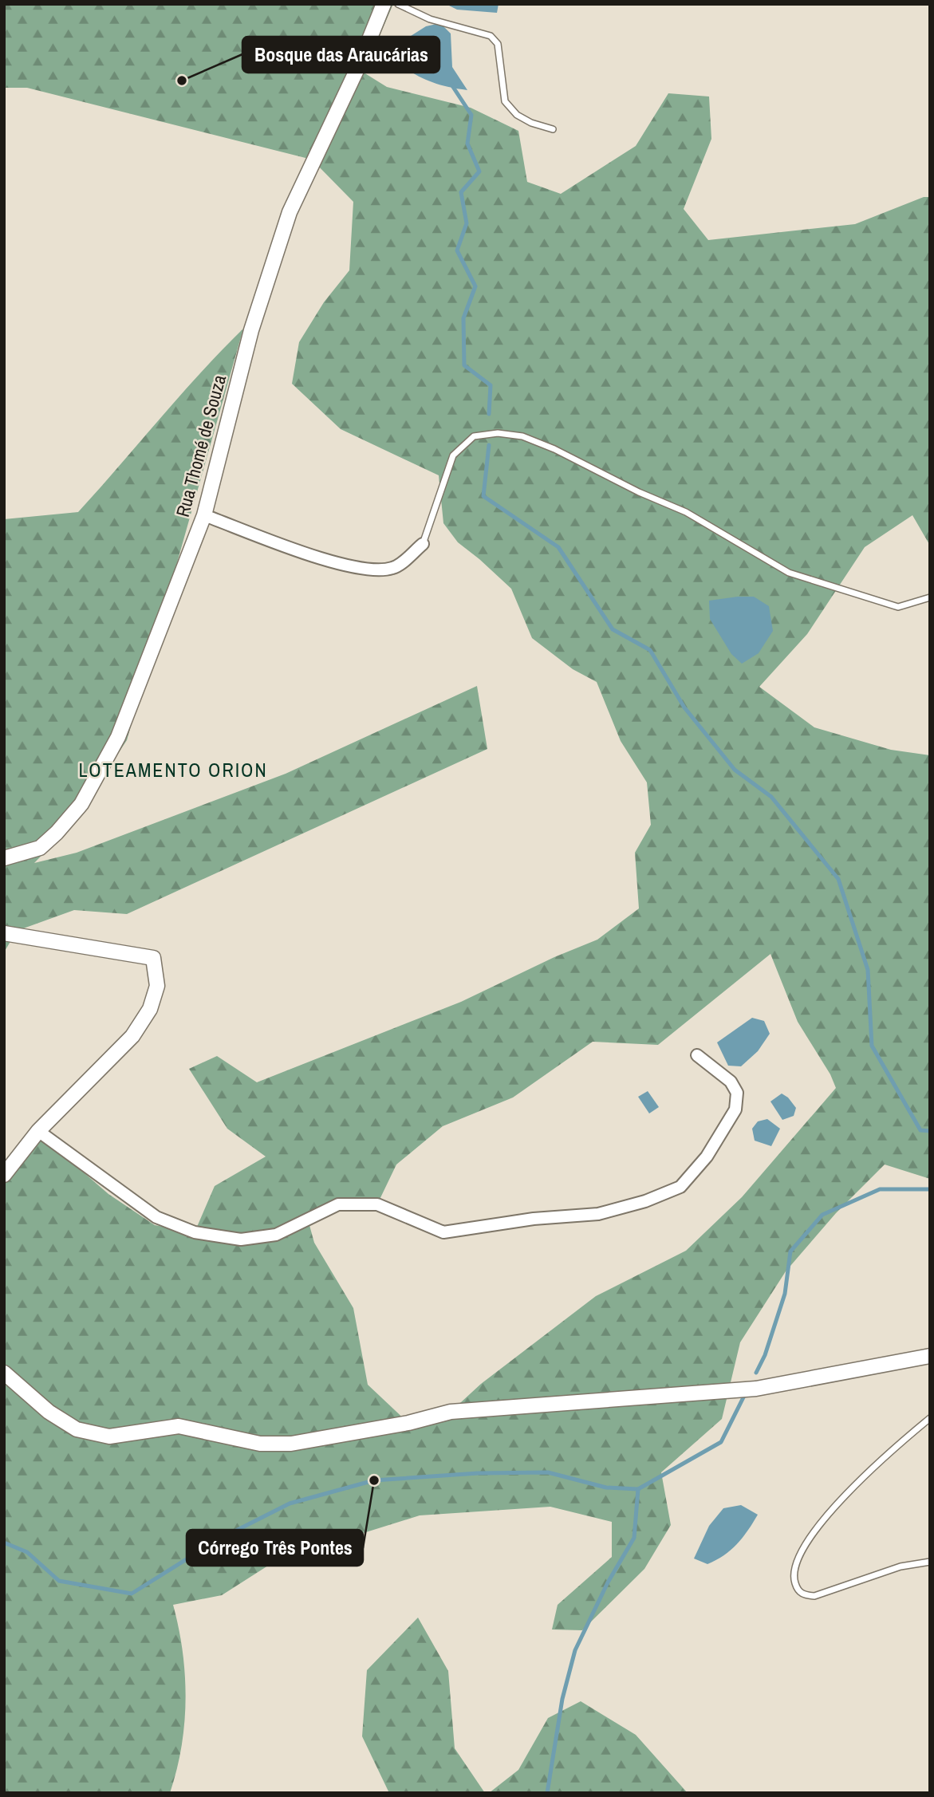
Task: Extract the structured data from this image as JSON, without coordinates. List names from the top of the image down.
{
  "streets": {
    "street": ["Rua Thomé de Souza"]
  },
  "districts": ["LOTEAMENTO ORION"],
  "places": ["Bosque das Araucárias", "Córrego Três Pontes"]
}
